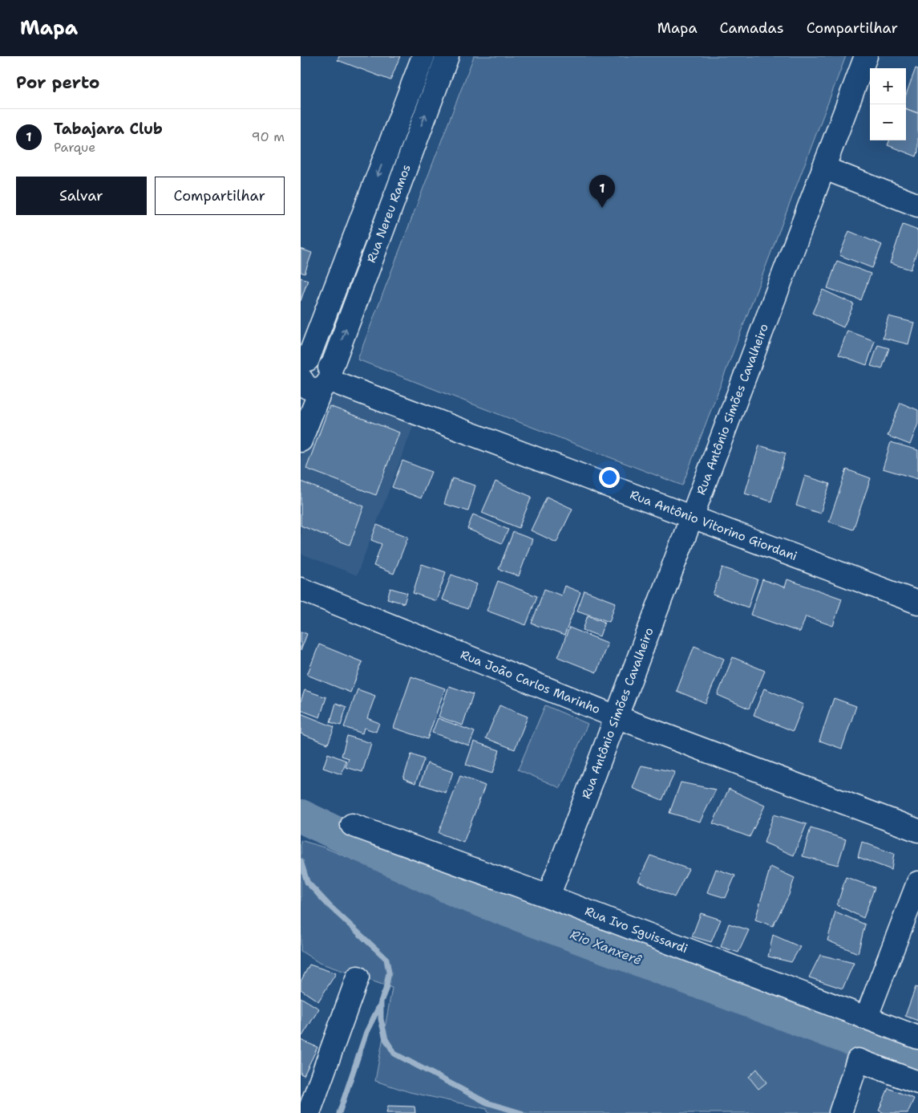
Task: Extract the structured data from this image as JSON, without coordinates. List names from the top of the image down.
{
  "streets": {
    "street": [
      "Rua Nereu Ramos",
      "Rua Antônio Simões Cavalheiro",
      "Rua Antônio Vitorino Giordani",
      "Rua João Carlos Marinho",
      "Rua Ivo Sguissardi"
    ]
  },
  "crossings": [
    ["Rua Nereu Ramos", "Rua Antônio Vitorino Giordani"],
    ["Rua Antônio Simões Cavalheiro", "Rua Antônio Vitorino Giordani"],
    ["Rua Antônio Simões Cavalheiro", "Rua João Carlos Marinho"],
    ["Rua Antônio Simões Cavalheiro", "Rua Ivo Sguissardi"]
  ],
  "water": ["Rio Xanxerê"],
  "page": {
    "header": "Mapa",
    "nav": ["Mapa", "Camadas", "Compartilhar"],
    "heading": "Por perto",
    "map_buttons": ["+", "−"],
    "list": [
      {
        "mark": "1",
        "name": "Tabajara Club",
        "note": "Parque",
        "value": "90 m"
      }
    ],
    "buttons": ["Salvar", "Compartilhar"],
    "pins": "1"
  }
}
